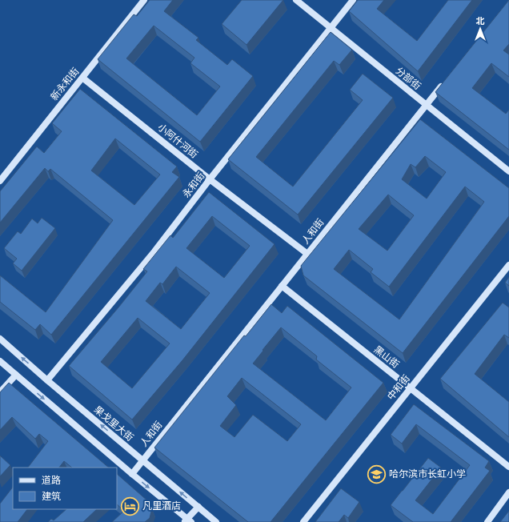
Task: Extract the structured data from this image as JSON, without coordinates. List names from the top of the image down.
{
  "streets": {
    "street": [
      "分部街",
      "新永和街",
      "小阿什河街",
      "永和街",
      "人和街",
      "黑山街",
      "中和街",
      "果戈里大街"
    ]
  },
  "crossings": [
    ["分部街", "永和街"],
    ["分部街", "人和街"],
    ["新永和街", "小阿什河街"],
    ["小阿什河街", "永和街"],
    ["小阿什河街", "人和街"],
    ["永和街", "果戈里大街"],
    ["人和街", "黑山街"],
    ["人和街", "果戈里大街"],
    ["黑山街", "中和街"]
  ],
  "places": {
    "school or university": ["哈尔滨市长虹小学"],
    "hotel": ["凡里酒店"]
  },
  "legend": ["道路", "建筑"],
  "north": "top"
}
